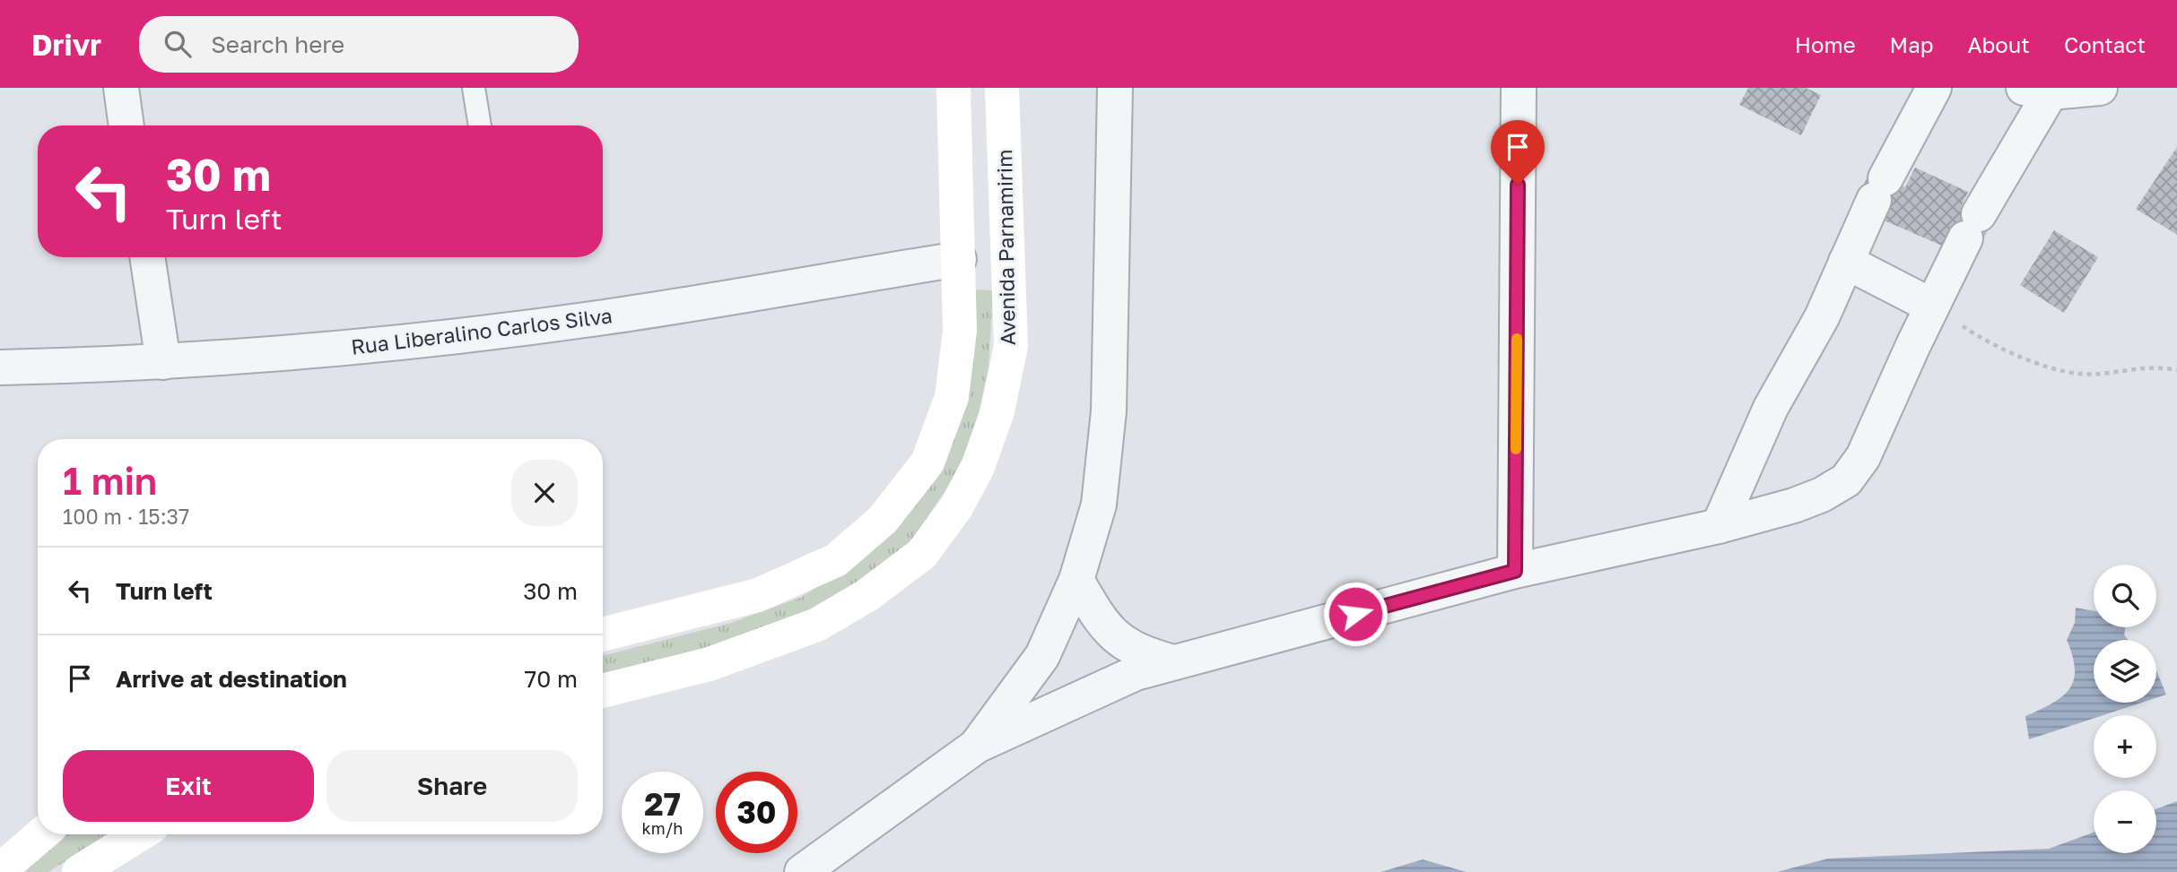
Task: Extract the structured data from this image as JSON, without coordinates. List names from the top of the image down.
{
  "streets": {
    "street": ["Avenida Parnamirim", "Rua Liberalino Carlos Silva"]
  },
  "page": {
    "header": "Drivr",
    "search": "Search here",
    "nav": [
      "Home",
      "Map",
      "About",
      "Contact"
    ],
    "turn": ["30 m", "Turn left"],
    "heading": ["1 min", "100 m · 15:37"],
    "list": [
      {
        "name": "Turn left",
        "value": "30 m"
      },
      {
        "name": "Arrive at destination",
        "value": "70 m"
      }
    ],
    "map_buttons": ["+", "−"],
    "buttons": ["Exit", "Share"],
    "speed": "27 km/h",
    "limit": "30"
  }
}
